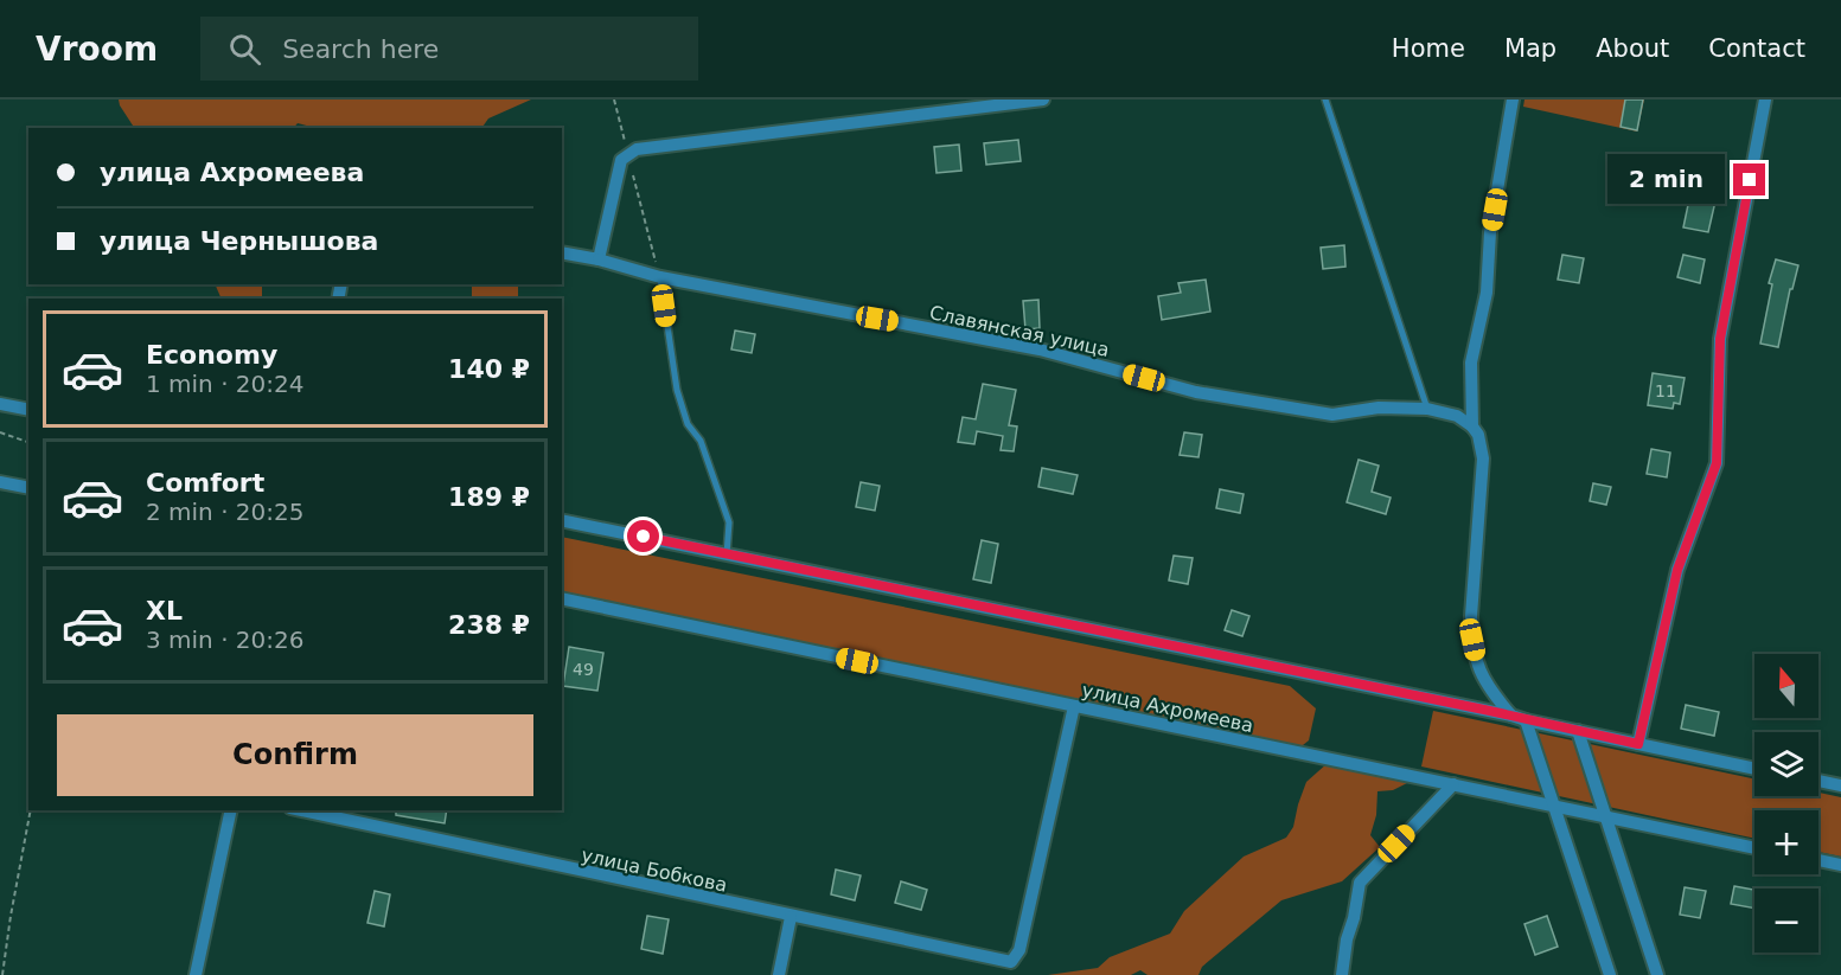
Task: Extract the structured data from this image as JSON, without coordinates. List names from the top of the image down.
{
  "streets": {
    "street": ["Славянская улица", "улица Ахромеева", "улица Бобкова"]
  },
  "crossings": [
    ["улица Ахромеева", "улица Бобкова"]
  ],
  "house_numbers": ["11", "49"],
  "north": "top",
  "page": {
    "header": "Vroom",
    "search": "Search here",
    "nav": [
      "Home",
      "Map",
      "About",
      "Contact"
    ],
    "banner": ["улица Ахромеева", "улица Чернышова"],
    "bubble": "2 min",
    "list": [
      {
        "name": "Economy",
        "note": "1 min · 20:24",
        "value": "140 ₽"
      },
      {
        "name": "Comfort",
        "note": "2 min · 20:25",
        "value": "189 ₽"
      },
      {
        "name": "XL",
        "note": "3 min · 20:26",
        "value": "238 ₽"
      }
    ],
    "map_buttons": ["+", "−"],
    "buttons": "Confirm"
  }
}
